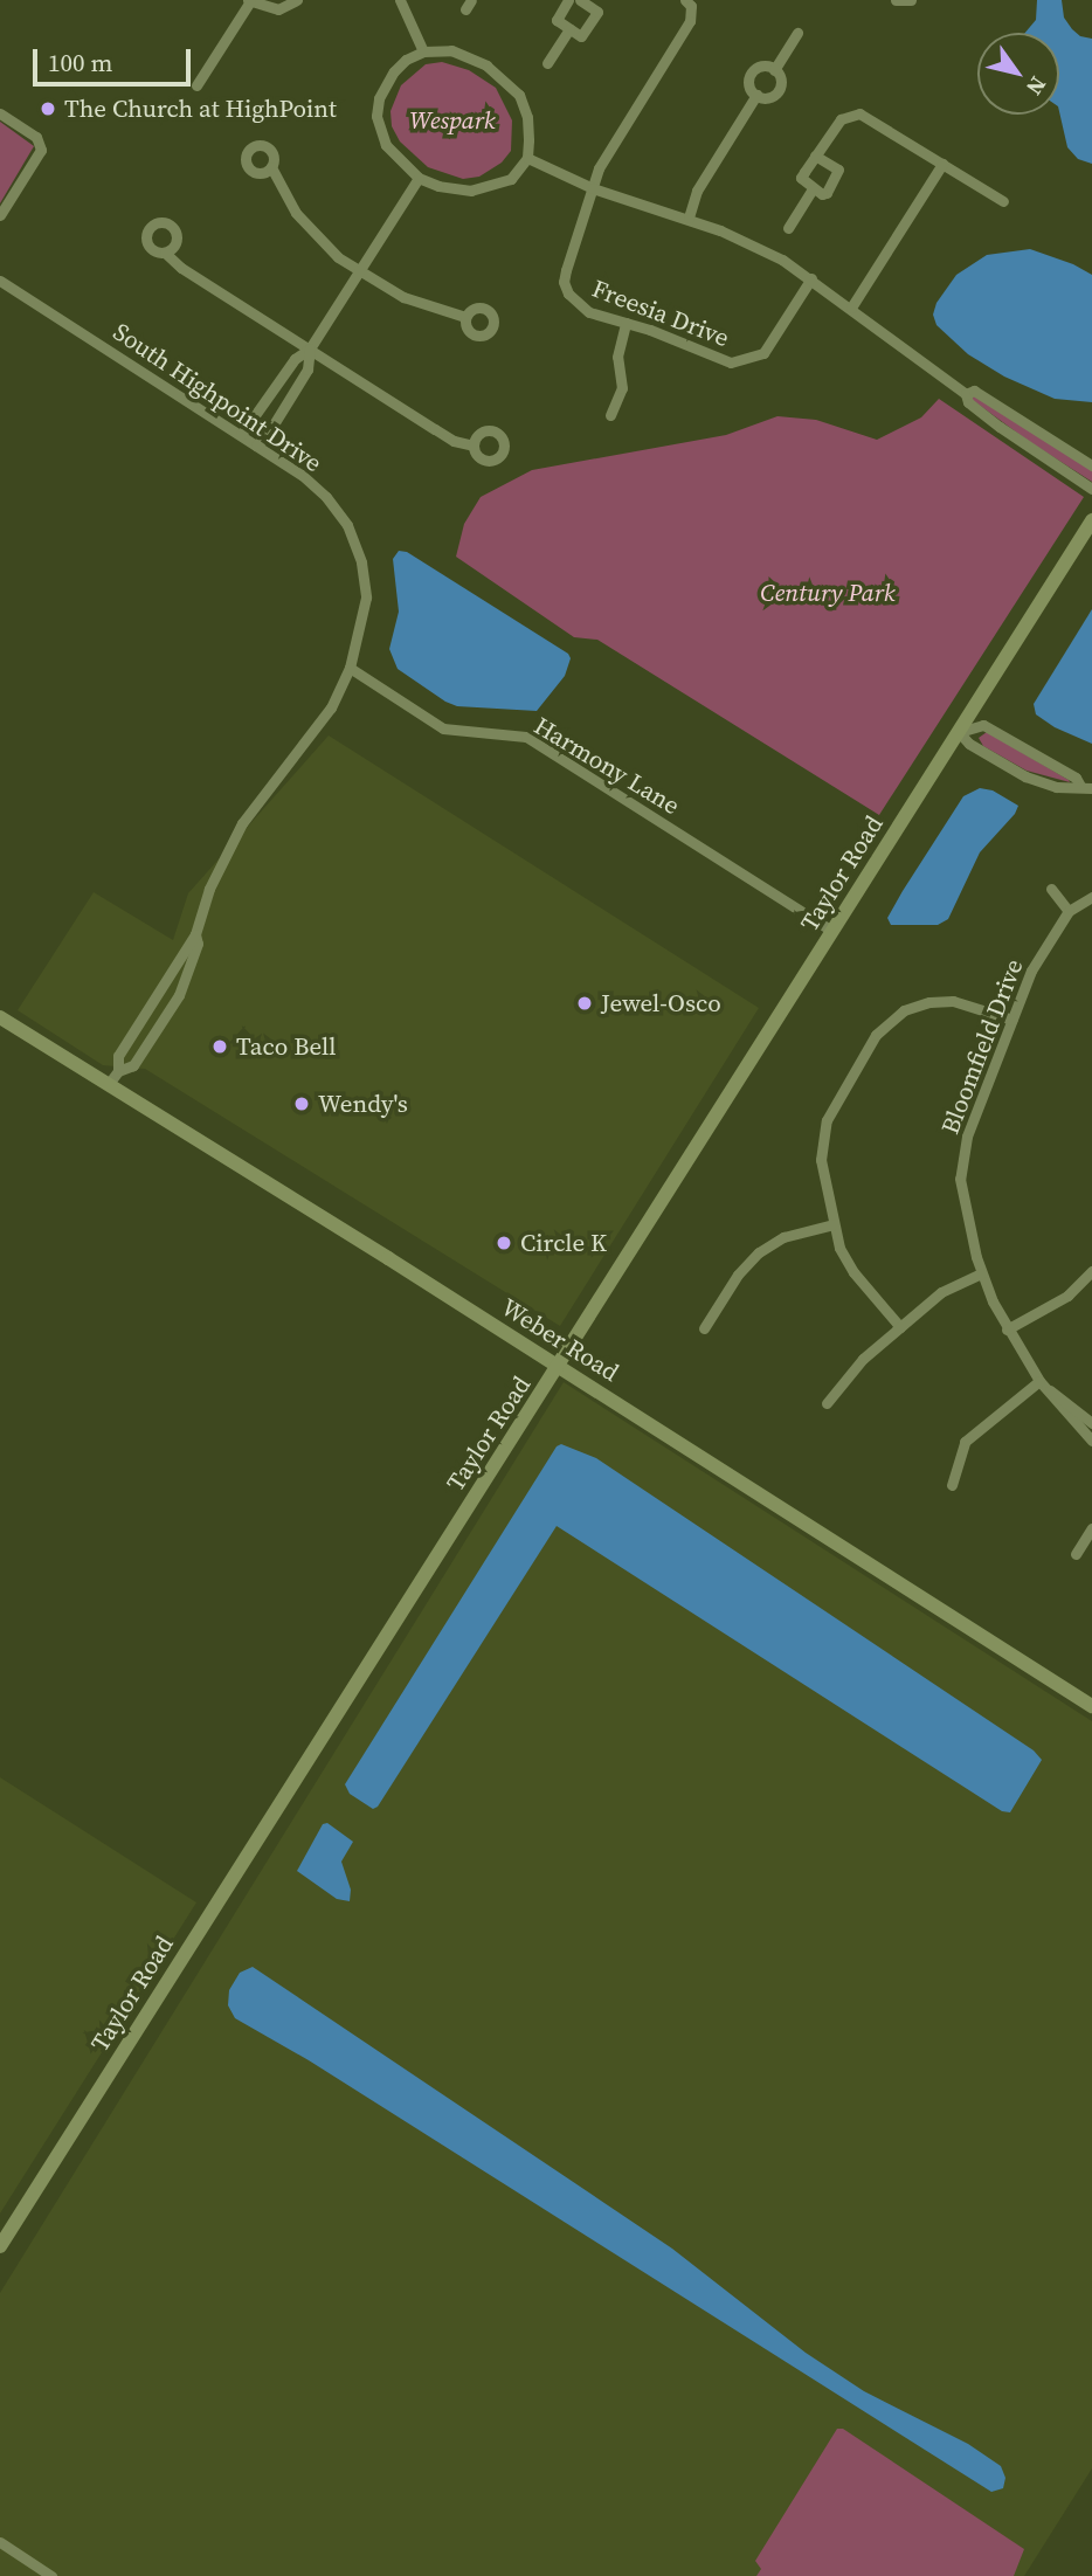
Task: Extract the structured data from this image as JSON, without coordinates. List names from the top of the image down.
{
  "streets": {
    "street": [
      "Freesia Drive",
      "South Highpoint Drive",
      "Harmony Lane",
      "Taylor Road",
      "Bloomfield Drive",
      "Weber Road"
    ]
  },
  "crossings": [
    ["South Highpoint Drive", "Harmony Lane"],
    ["South Highpoint Drive", "Weber Road"],
    ["Harmony Lane", "Taylor Road"],
    ["Taylor Road", "Weber Road"]
  ],
  "parks": ["Wespark", "Century Park"],
  "places": [
    "The Church at HighPoint",
    "Jewel-Osco",
    "Taco Bell",
    "Wendy's",
    "Circle K"
  ],
  "scale_bar": "100 m",
  "north": "bottom right"
}
